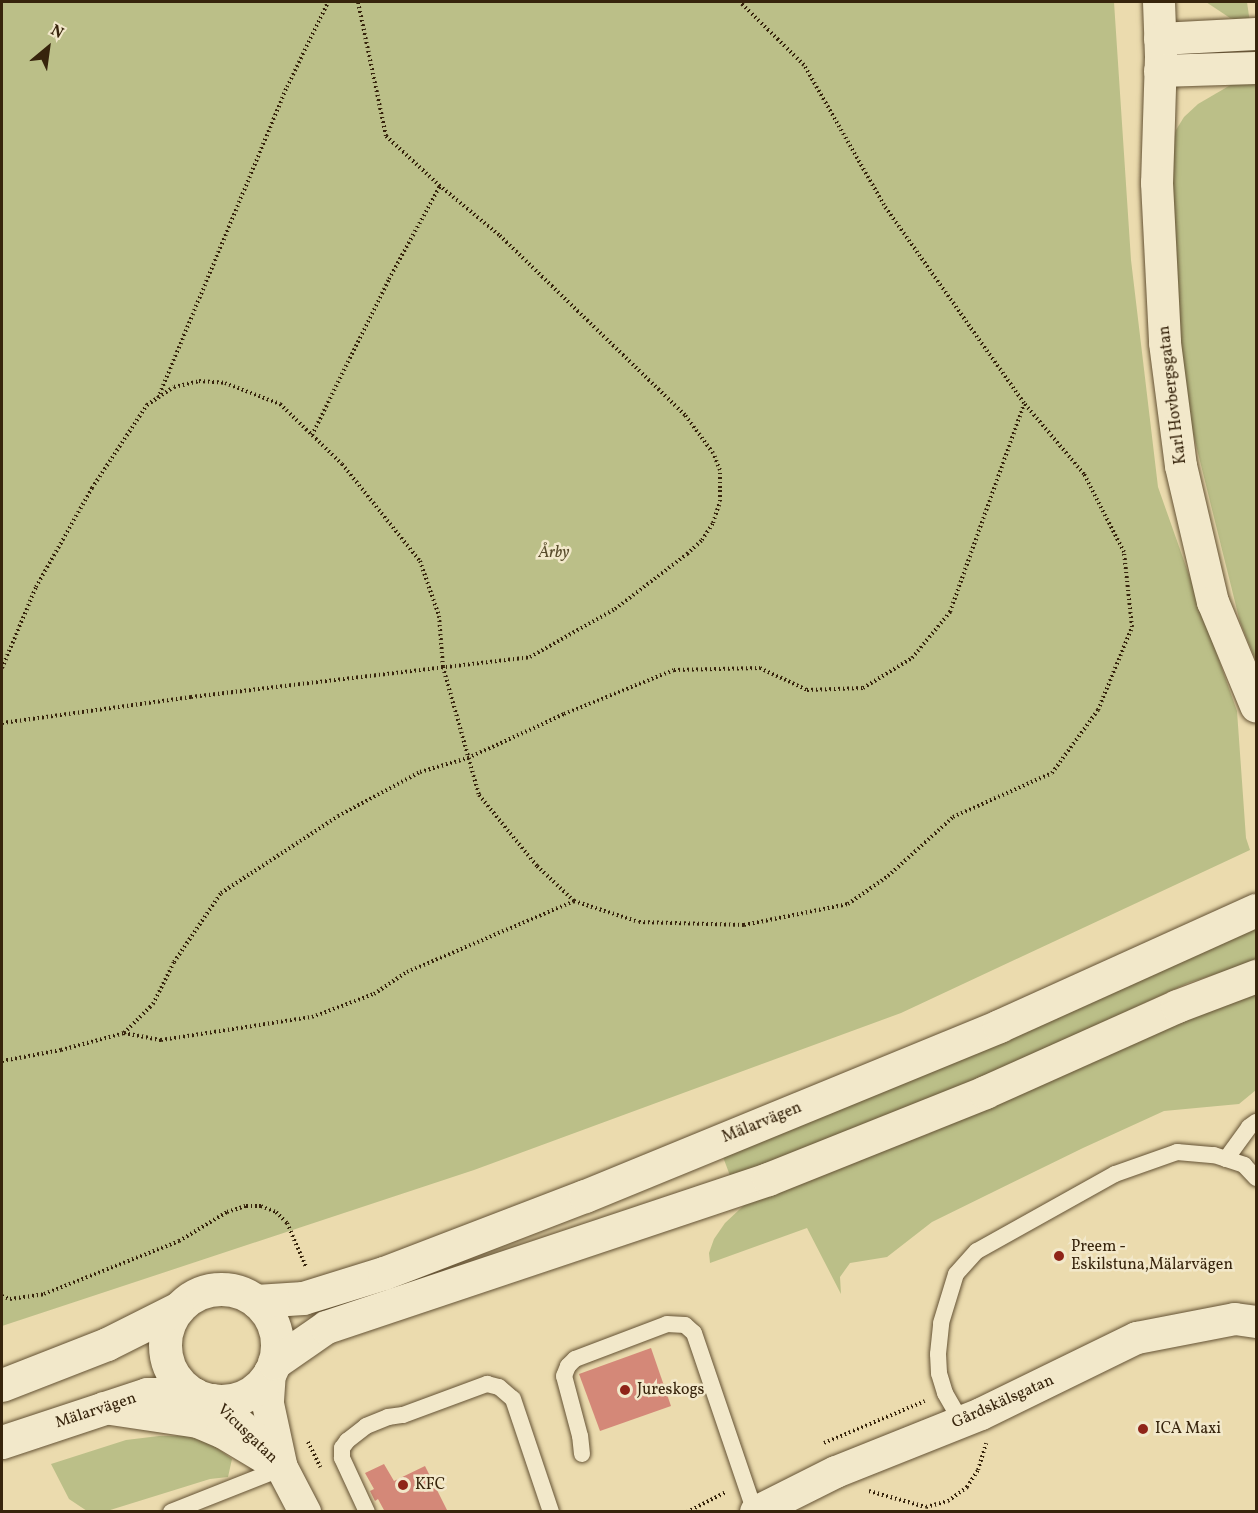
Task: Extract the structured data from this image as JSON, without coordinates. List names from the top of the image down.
{
  "streets": {
    "main road": ["Mälarvägen"],
    "street": ["Karl Hovbergsgatan", "Gårdskälsgatan", "Vicusgatan"]
  },
  "crossings": [
    ["Mälarvägen", "Vicusgatan"]
  ],
  "parks": ["Årby"],
  "places": [
    "Preem - Eskilstuna,Mälarvägen",
    "Jureskogs",
    "ICA Maxi",
    "KFC"
  ],
  "north": "top right"
}
